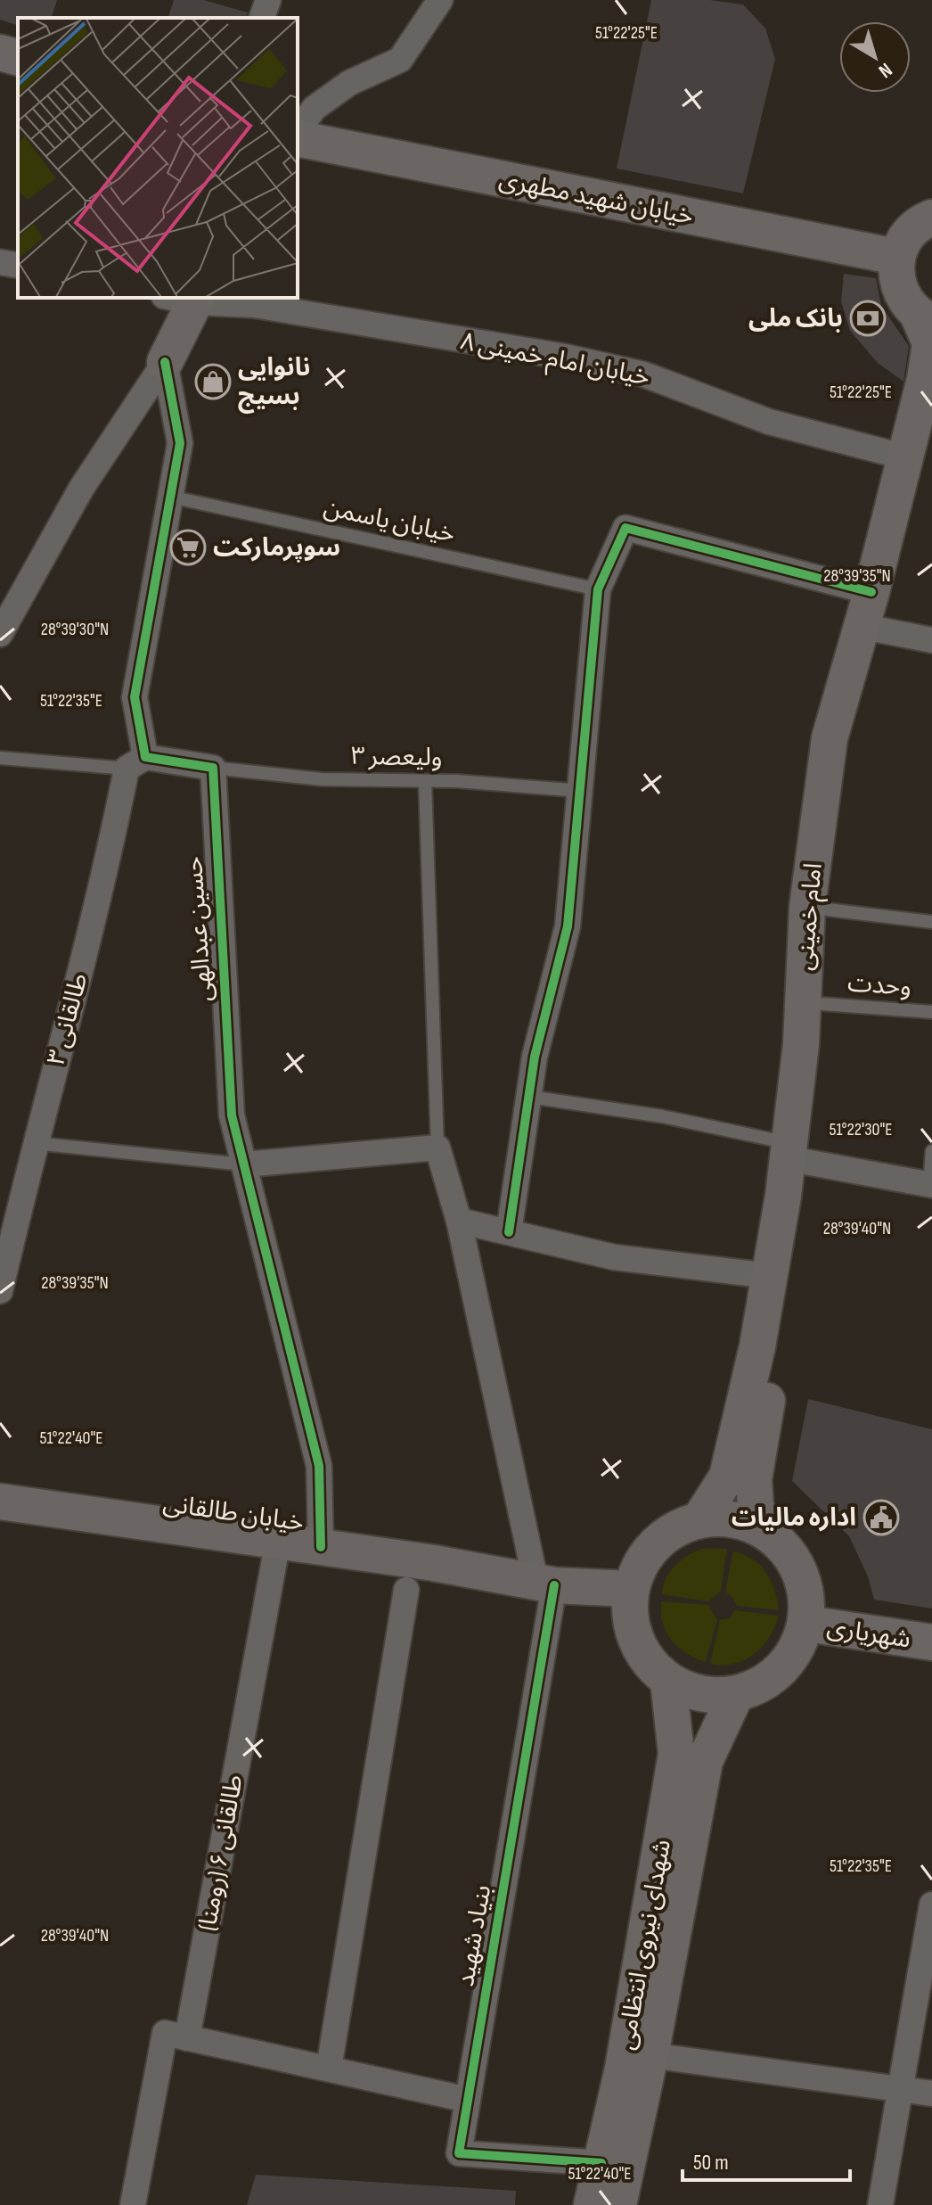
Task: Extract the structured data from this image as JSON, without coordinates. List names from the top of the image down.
{
  "streets": {
    "main road": [
      "خیابان شهید مطهری",
      "امام خمینی",
      "خیابان طالقانی",
      "شهریاری",
      "شهدای نیروی انتظامی"
    ],
    "street": [
      "خیابان امام خمینی ۸",
      "حسین عبدالهی",
      "طالقانی ۳",
      "طالقانی ۶ (رومنا)",
      "بنیاد شهید"
    ],
    "lane": ["خیابان یاسمن", "ولیعصر ۳", "وحدت"]
  },
  "crossings": [
    ["خیابان شهید مطهری", "امام خمینی"],
    ["خیابان امام خمینی ۸", "امام خمینی"],
    ["ولیعصر ۳", "حسین عبدالهی"],
    ["امام خمینی", "وحدت"],
    ["امام خمینی", "خیابان طالقانی"],
    ["امام خمینی", "شهریاری"],
    ["امام خمینی", "شهدای نیروی انتظامی"],
    ["حسین عبدالهی", "خیابان طالقانی"],
    ["خیابان طالقانی", "شهریاری"],
    ["خیابان طالقانی", "طالقانی ۶ (رومنا)"],
    ["خیابان طالقانی", "بنیاد شهید"],
    ["خیابان طالقانی", "شهدای نیروی انتظامی"],
    ["شهریاری", "شهدای نیروی انتظامی"],
    ["بنیاد شهید", "شهدای نیروی انتظامی"]
  ],
  "places": {
    "bank": ["بانک ملی"],
    "shop": ["نانوایی بسیج"],
    "supermarket": ["سوپرمارکت"],
    "public building": ["اداره مالیات"]
  },
  "scale_bar": "50 m",
  "north": "bottom right",
  "coordinates": [
    "51°22'25\"E",
    "28°39'35\"N",
    "28°39'30\"N",
    "51°22'35\"E",
    "51°22'30\"E",
    "28°39'40\"N",
    "51°22'40\"E"
  ]
}
